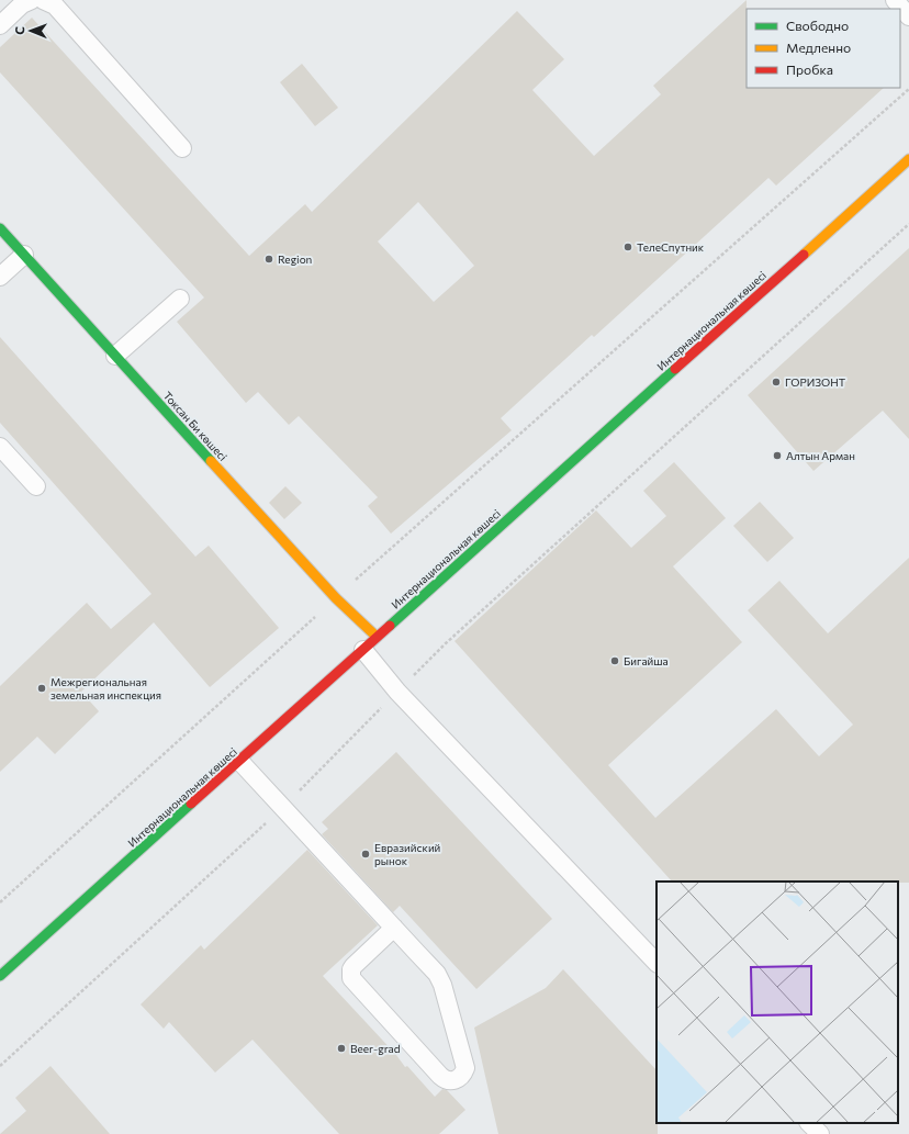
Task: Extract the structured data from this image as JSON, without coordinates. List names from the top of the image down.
{
  "streets": {
    "main road": ["Интернациональная көшесі", "Токсан Би көшесі"]
  },
  "crossings": [
    ["Интернациональная көшесі", "Токсан Би көшесі"]
  ],
  "places": [
    "ТелеСпутник",
    "Region",
    "ГОРИЗОНТ",
    "Алтын Арман",
    "Бигайша",
    "Межрегиональная земельная инспекция",
    "Евразийский рынок",
    "Beer-grad"
  ],
  "legend": ["Свободно", "Медленно", "Пробка"],
  "north": "left"
}
